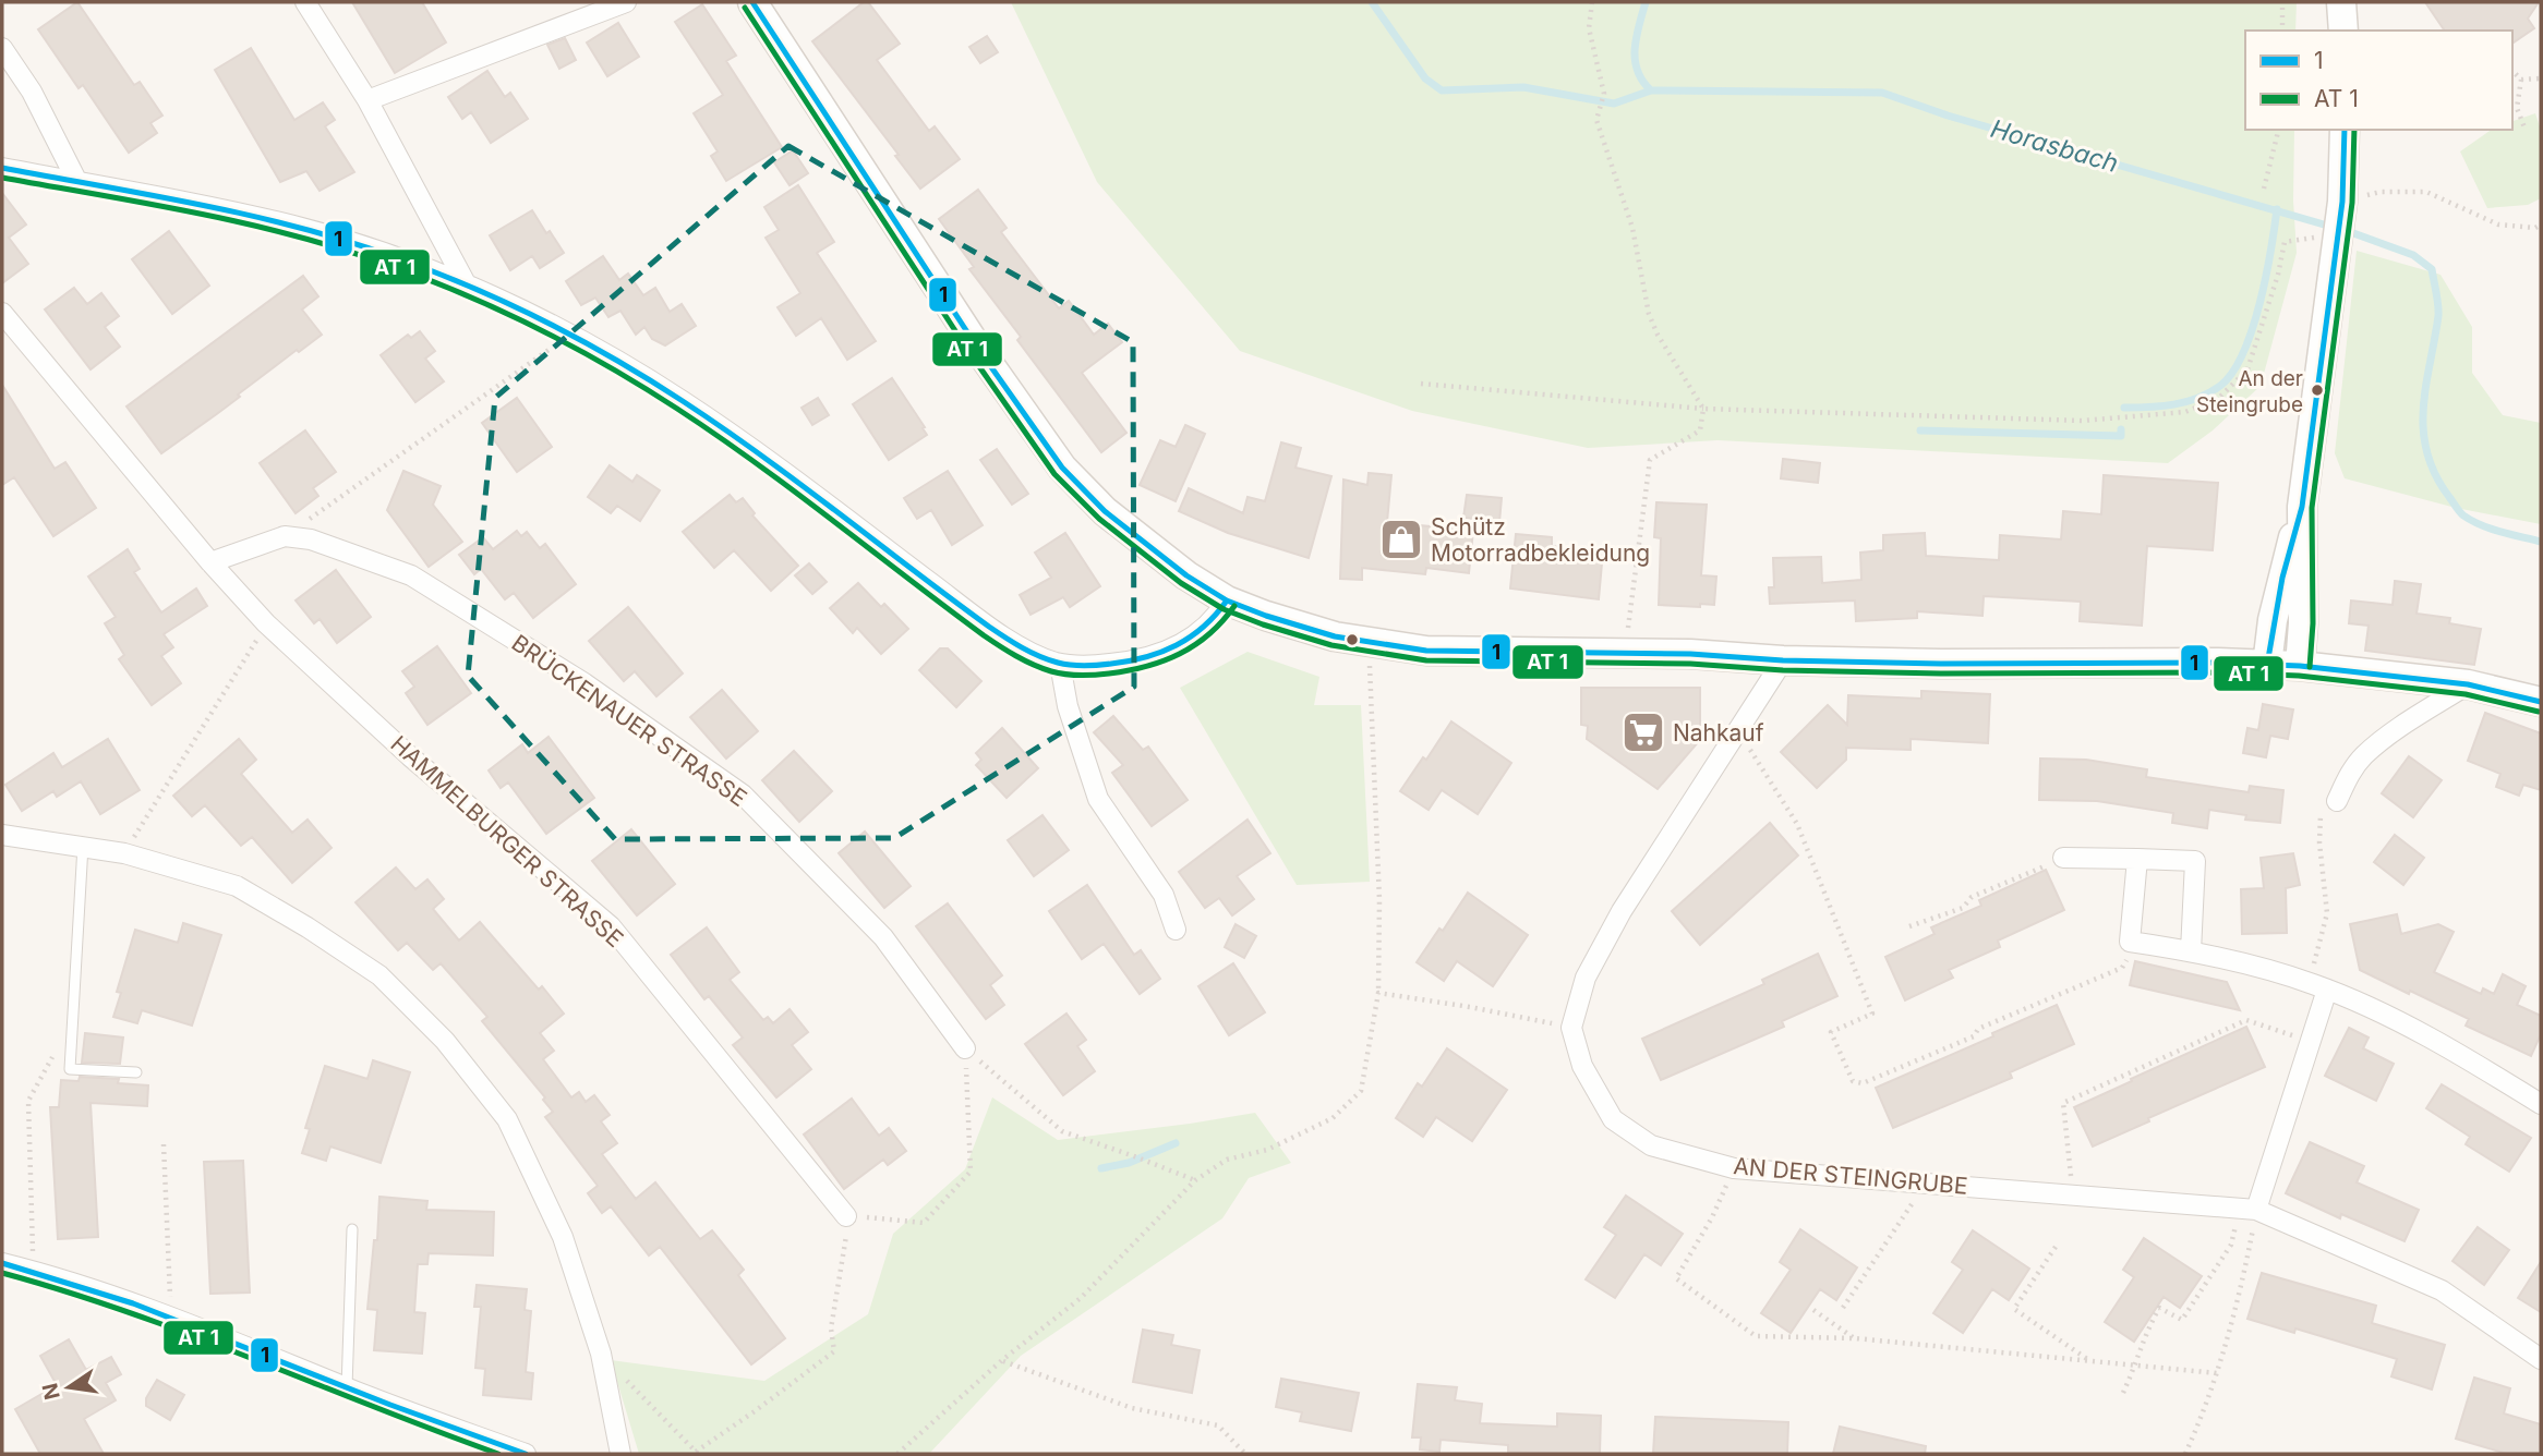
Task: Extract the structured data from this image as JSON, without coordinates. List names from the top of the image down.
{
  "streets": {
    "street": ["BRÜCKENAUER STRASSE", "HAMMELBURGER STRASSE", "AN DER STEINGRUBE"]
  },
  "water": ["Horasbach"],
  "places": {
    "other": ["An der Steingrube"],
    "shop": ["Schütz Motorradbekleidung"],
    "supermarket": ["Nahkauf"]
  },
  "lines": ["transit line 1"],
  "legend": ["1", "AT 1"],
  "north": "left"
}
